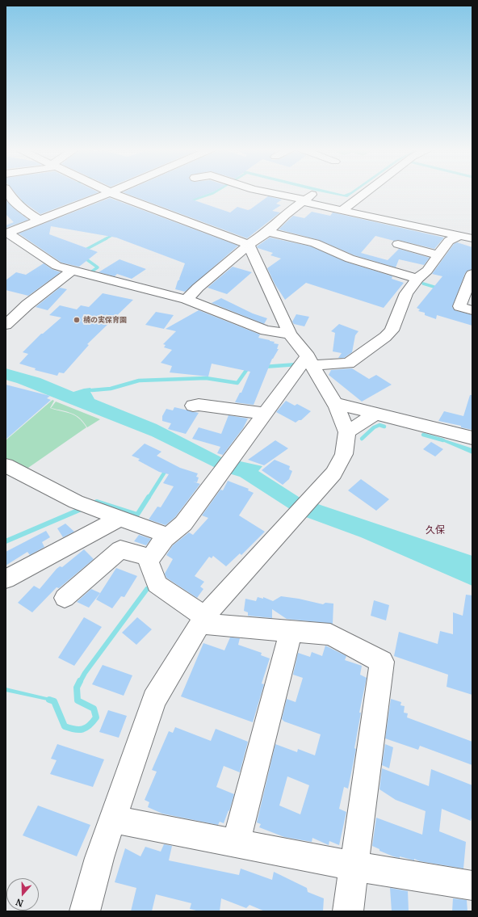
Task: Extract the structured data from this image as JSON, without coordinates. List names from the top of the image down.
{
  "districts": ["久保"],
  "places": ["楠の実保育園"],
  "north": "bottom"
}
